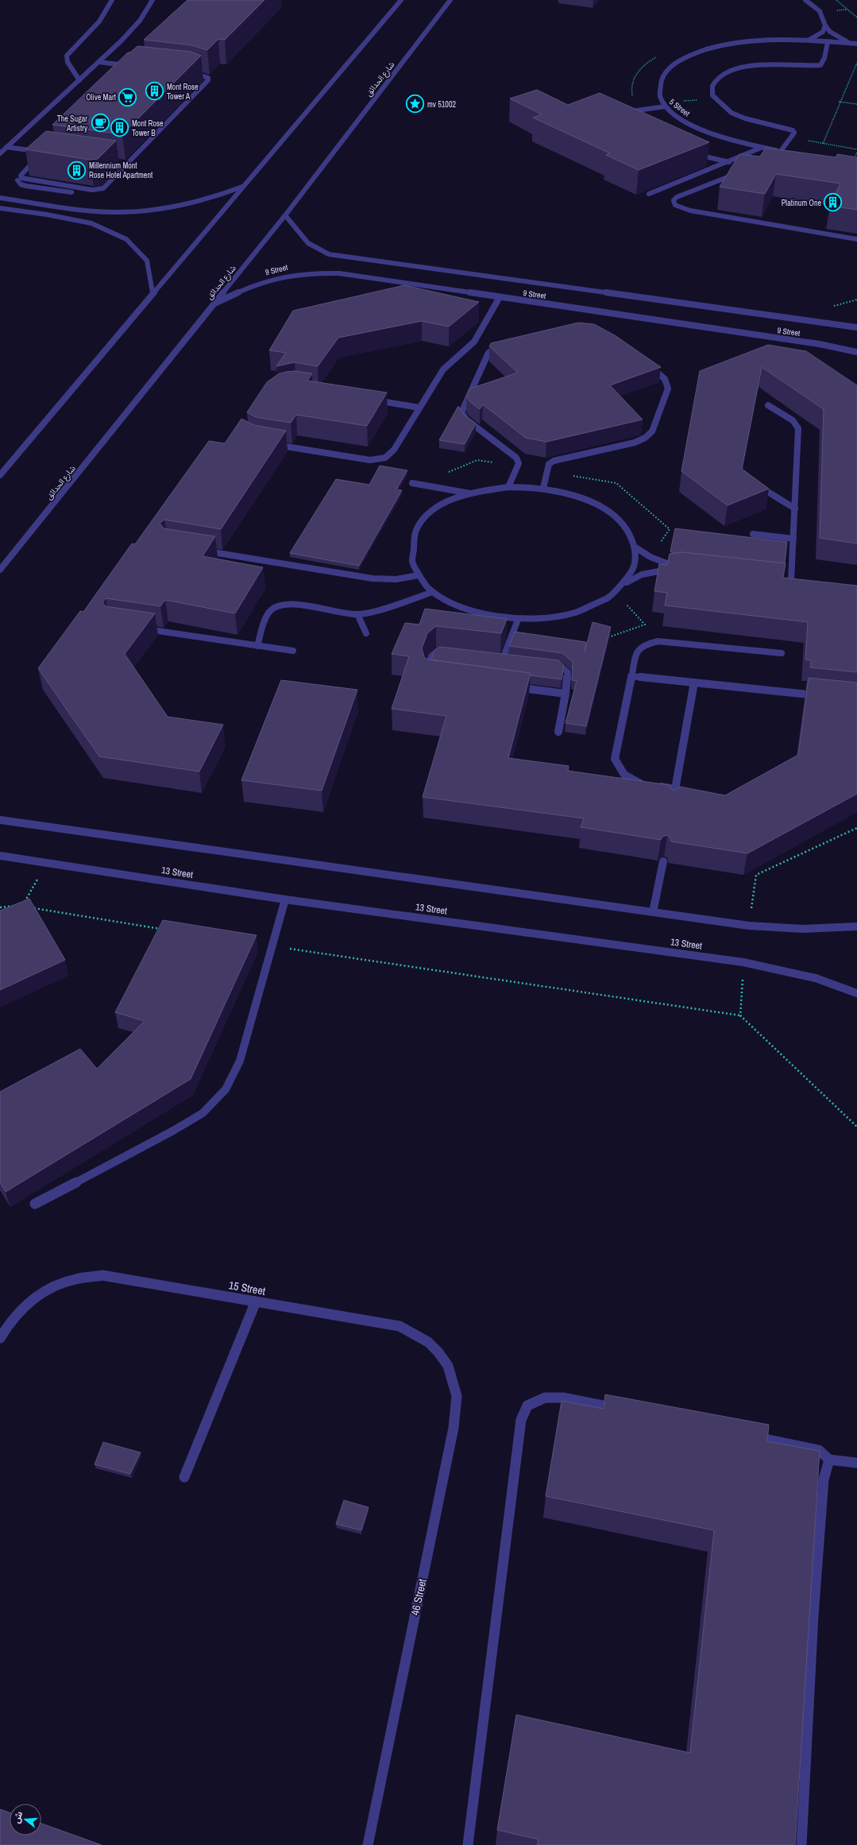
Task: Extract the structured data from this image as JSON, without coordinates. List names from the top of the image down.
{
  "streets": {
    "street": [
      "شارع الحدائق",
      "5 Street",
      "9 Street",
      "13 Street",
      "15 Street",
      "46 Street"
    ]
  },
  "crossings": [
    ["شارع الحدائق", "9 Street"],
    ["15 Street", "46 Street"]
  ],
  "places": {
    "building": [
      "Mont Rose Tower A",
      "Mont Rose Tower B",
      "Millennium Mont Rose Hotel Apartment",
      "Platinum One"
    ],
    "supermarket": ["Olive Mart"],
    "place": ["mv 51002"],
    "cafe": ["The Sugar Artistry"]
  },
  "north": "left"
}
